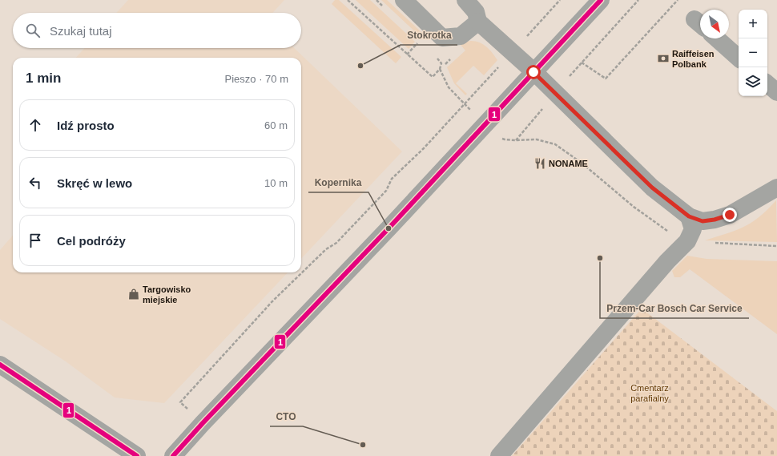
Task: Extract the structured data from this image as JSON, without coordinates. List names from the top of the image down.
{
  "parks": ["Cmentarz parafialny"],
  "places": {
    "bank": ["Raiffeisen Polbank"],
    "other": [
      "Stokrotka",
      "Kopernika",
      "Przem-Car Bosch Car Service",
      "CTO"
    ],
    "restaurant": ["NONAME"],
    "shop": ["Targowisko miejskie"]
  },
  "lines": ["transit line 1"],
  "north": "bottom right",
  "page": {
    "map_buttons": ["+", "−"],
    "search": "Szukaj tutaj",
    "heading": ["1 min", "Pieszo · 70 m"],
    "list": [
      ["Idź prosto", "60 m"],
      ["Skręć w lewo", "10 m"],
      "Cel podróży"
    ]
  }
}
